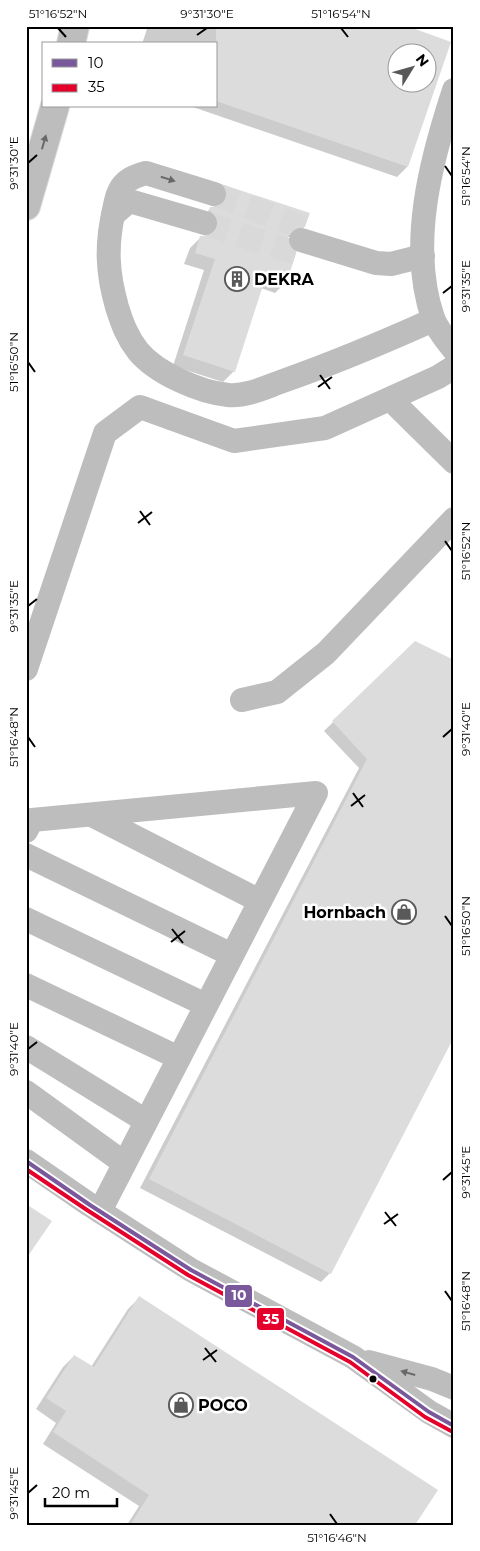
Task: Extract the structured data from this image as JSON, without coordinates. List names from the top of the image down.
{
  "places": {
    "building": ["DEKRA"],
    "shop": ["Hornbach", "POCO"]
  },
  "lines": ["transit line 10", "transit line 35"],
  "legend": ["10", "35"],
  "scale_bar": "20 m",
  "north": "top right",
  "coordinates": [
    "51°16'52\"N",
    "9°31'30\"E",
    "51°16'54\"N",
    "9°31'35\"E",
    "51°16'50\"N",
    "9°31'40\"E",
    "51°16'48\"N",
    "9°31'45\"E",
    "51°16'46\"N"
  ]
}
